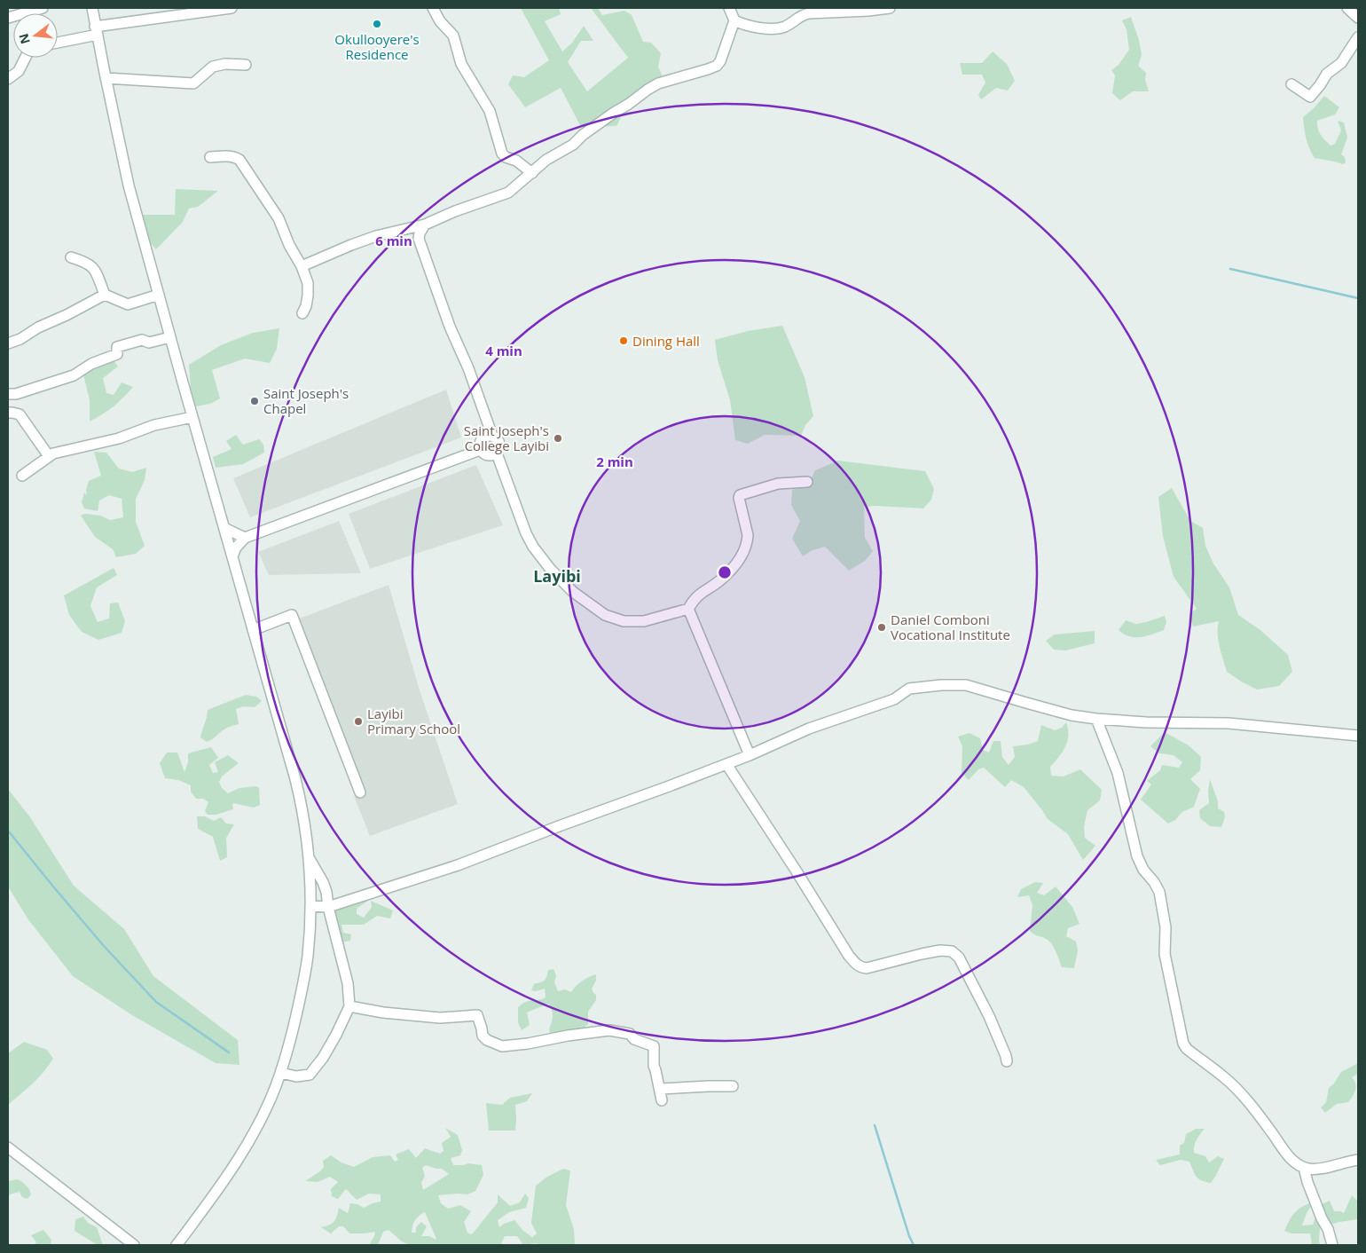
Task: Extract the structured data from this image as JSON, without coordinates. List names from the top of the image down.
{
  "districts": ["Layibi"],
  "places": [
    "Okullooyere's Residence",
    "Dining Hall",
    "Saint Joseph's Chapel",
    "Saint Joseph's College Layibi",
    "Daniel Comboni Vocational Institute",
    "Layibi Primary School"
  ],
  "north": "left",
  "rings": ["6 min", "4 min", "2 min"]
}
